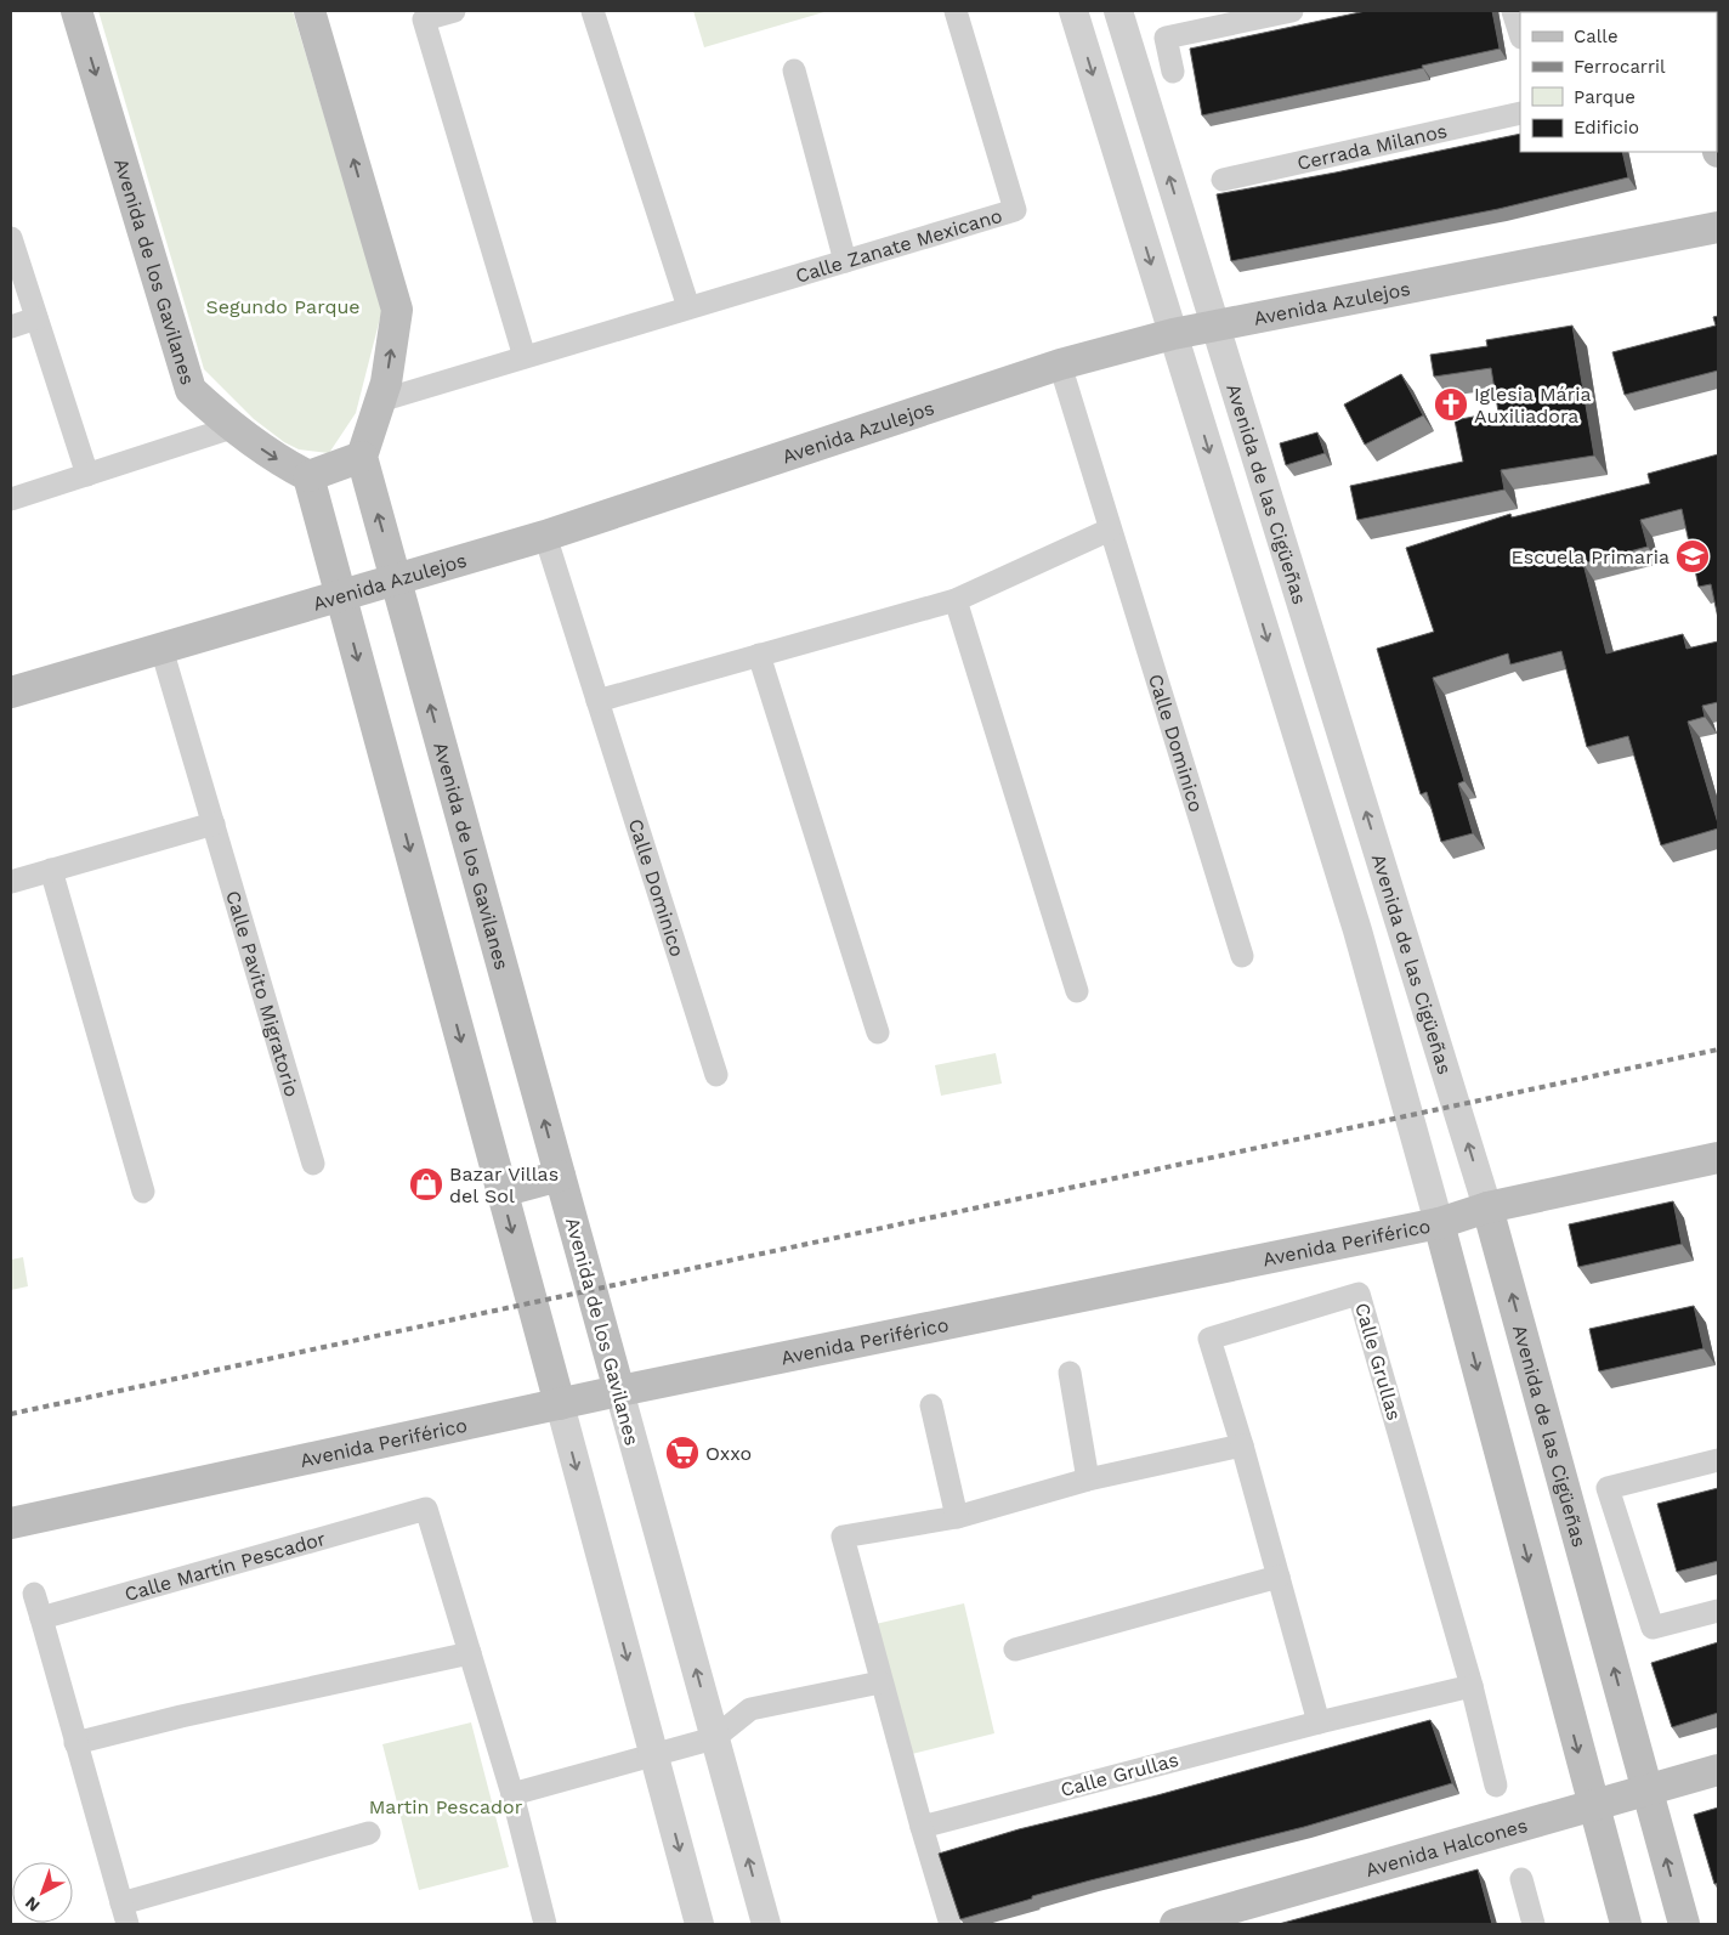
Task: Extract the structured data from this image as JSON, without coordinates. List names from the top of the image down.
{
  "streets": {
    "main road": [
      "Avenida de los Gavilanes",
      "Avenida Azulejos",
      "Avenida de las Cigüeñas",
      "Avenida Periférico",
      "Avenida Halcones"
    ],
    "street": [
      "Cerrada Milanos",
      "Calle Zanate Mexicano",
      "Calle Dominico",
      "Calle Pavito Migratorio",
      "Calle Grullas",
      "Calle Martín Pescador"
    ]
  },
  "crossings": [
    ["Avenida de los Gavilanes", "Avenida Azulejos"],
    ["Avenida de los Gavilanes", "Avenida Periférico"],
    ["Avenida Azulejos", "Avenida de las Cigüeñas"],
    ["Avenida Azulejos", "Calle Dominico"],
    ["Avenida Azulejos", "Calle Pavito Migratorio"],
    ["Avenida de las Cigüeñas", "Avenida Periférico"],
    ["Avenida de las Cigüeñas", "Avenida Halcones"]
  ],
  "parks": ["Segundo Parque", "Martin Pescador"],
  "places": {
    "church": ["Iglesia Mária Auxiliadora"],
    "school or university": ["Escuela Primaria"],
    "shop": ["Bazar Villas del Sol"],
    "supermarket": ["Oxxo"]
  },
  "legend": [
    "Calle",
    "Ferrocarril",
    "Parque",
    "Edificio"
  ],
  "north": "bottom left"
}
